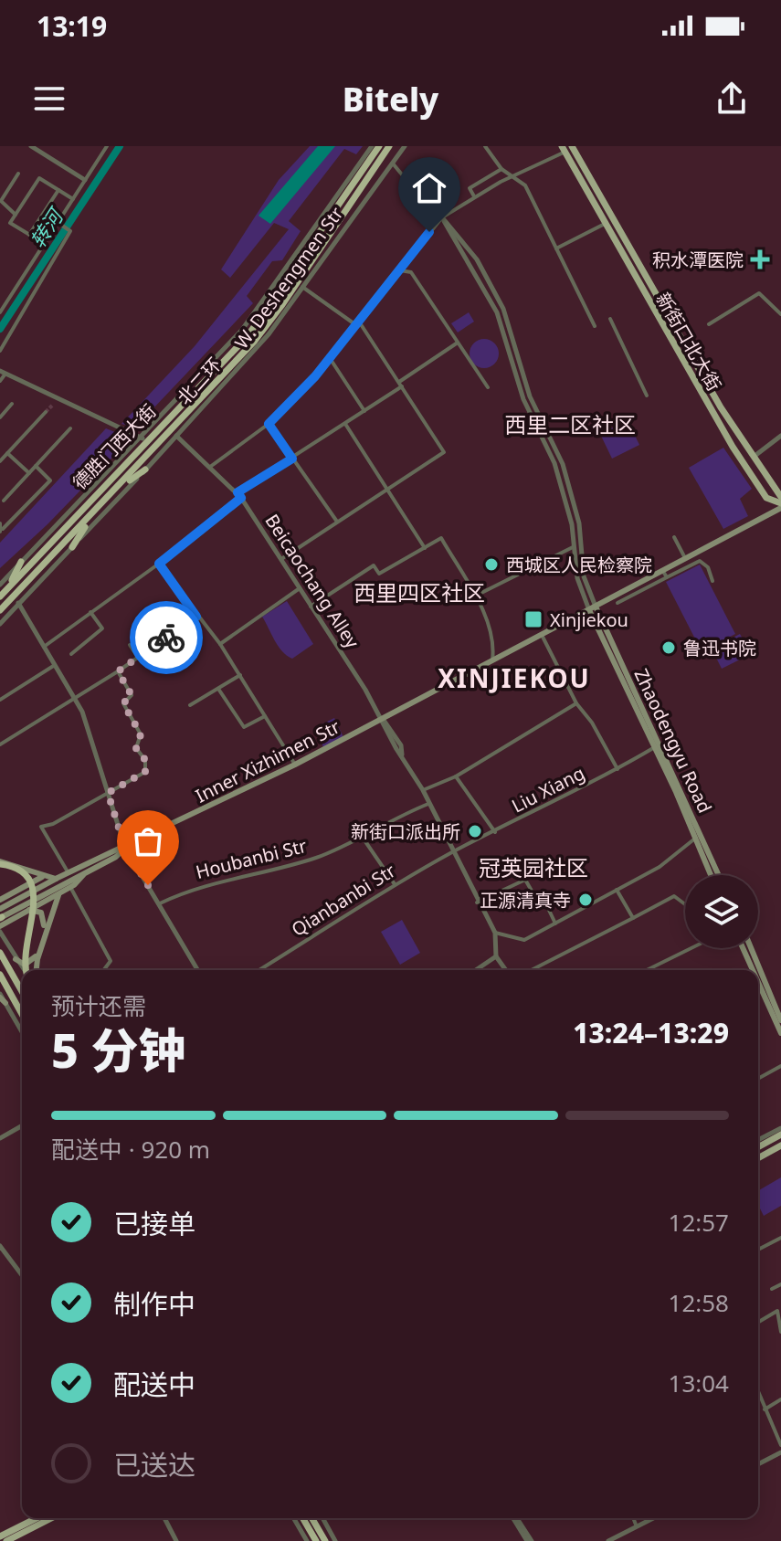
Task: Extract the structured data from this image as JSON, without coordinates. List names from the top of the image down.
{
  "streets": {
    "highway": ["北二环"],
    "main road": ["新街口北大街", "Zhaodengyu Road", "Inner Xizhimen Str"],
    "street": [
      "W. Deshengmen Str",
      "德胜门西大街",
      "Beicaochang Alley",
      "Liu Xiang",
      "Houbanbi Str",
      "Qianbanbi Str"
    ]
  },
  "crossings": [
    ["W. Deshengmen Str", "德胜门西大街"],
    ["W. Deshengmen Str", "Beicaochang Alley"],
    ["Beicaochang Alley", "Inner Xizhimen Str"],
    ["Beicaochang Alley", "Liu Xiang"],
    ["Beicaochang Alley", "Houbanbi Str"],
    ["Beicaochang Alley", "Qianbanbi Str"],
    ["Zhaodengyu Road", "Inner Xizhimen Str"],
    ["Liu Xiang", "Qianbanbi Str"]
  ],
  "districts": [
    "西里二区社区",
    "西里四区社区",
    "XINJIEKOU",
    "冠英园社区"
  ],
  "water": ["转河"],
  "places": {
    "health": ["积水潭医院"],
    "other": [
      "西城区人民检察院",
      "鲁迅书院",
      "新街口派出所",
      "正源清真寺"
    ],
    "transit": ["Xinjiekou"]
  },
  "page": {
    "status": "13:19",
    "header": "Bitely",
    "heading": ["5 分钟", "预计还需", "13:24–13:29"],
    "bar": "配送中 · 920 m",
    "list": [
      ["已接单", "12:57"],
      ["制作中", "12:58"],
      ["配送中", "13:04"],
      "已送达"
    ]
  }
}
